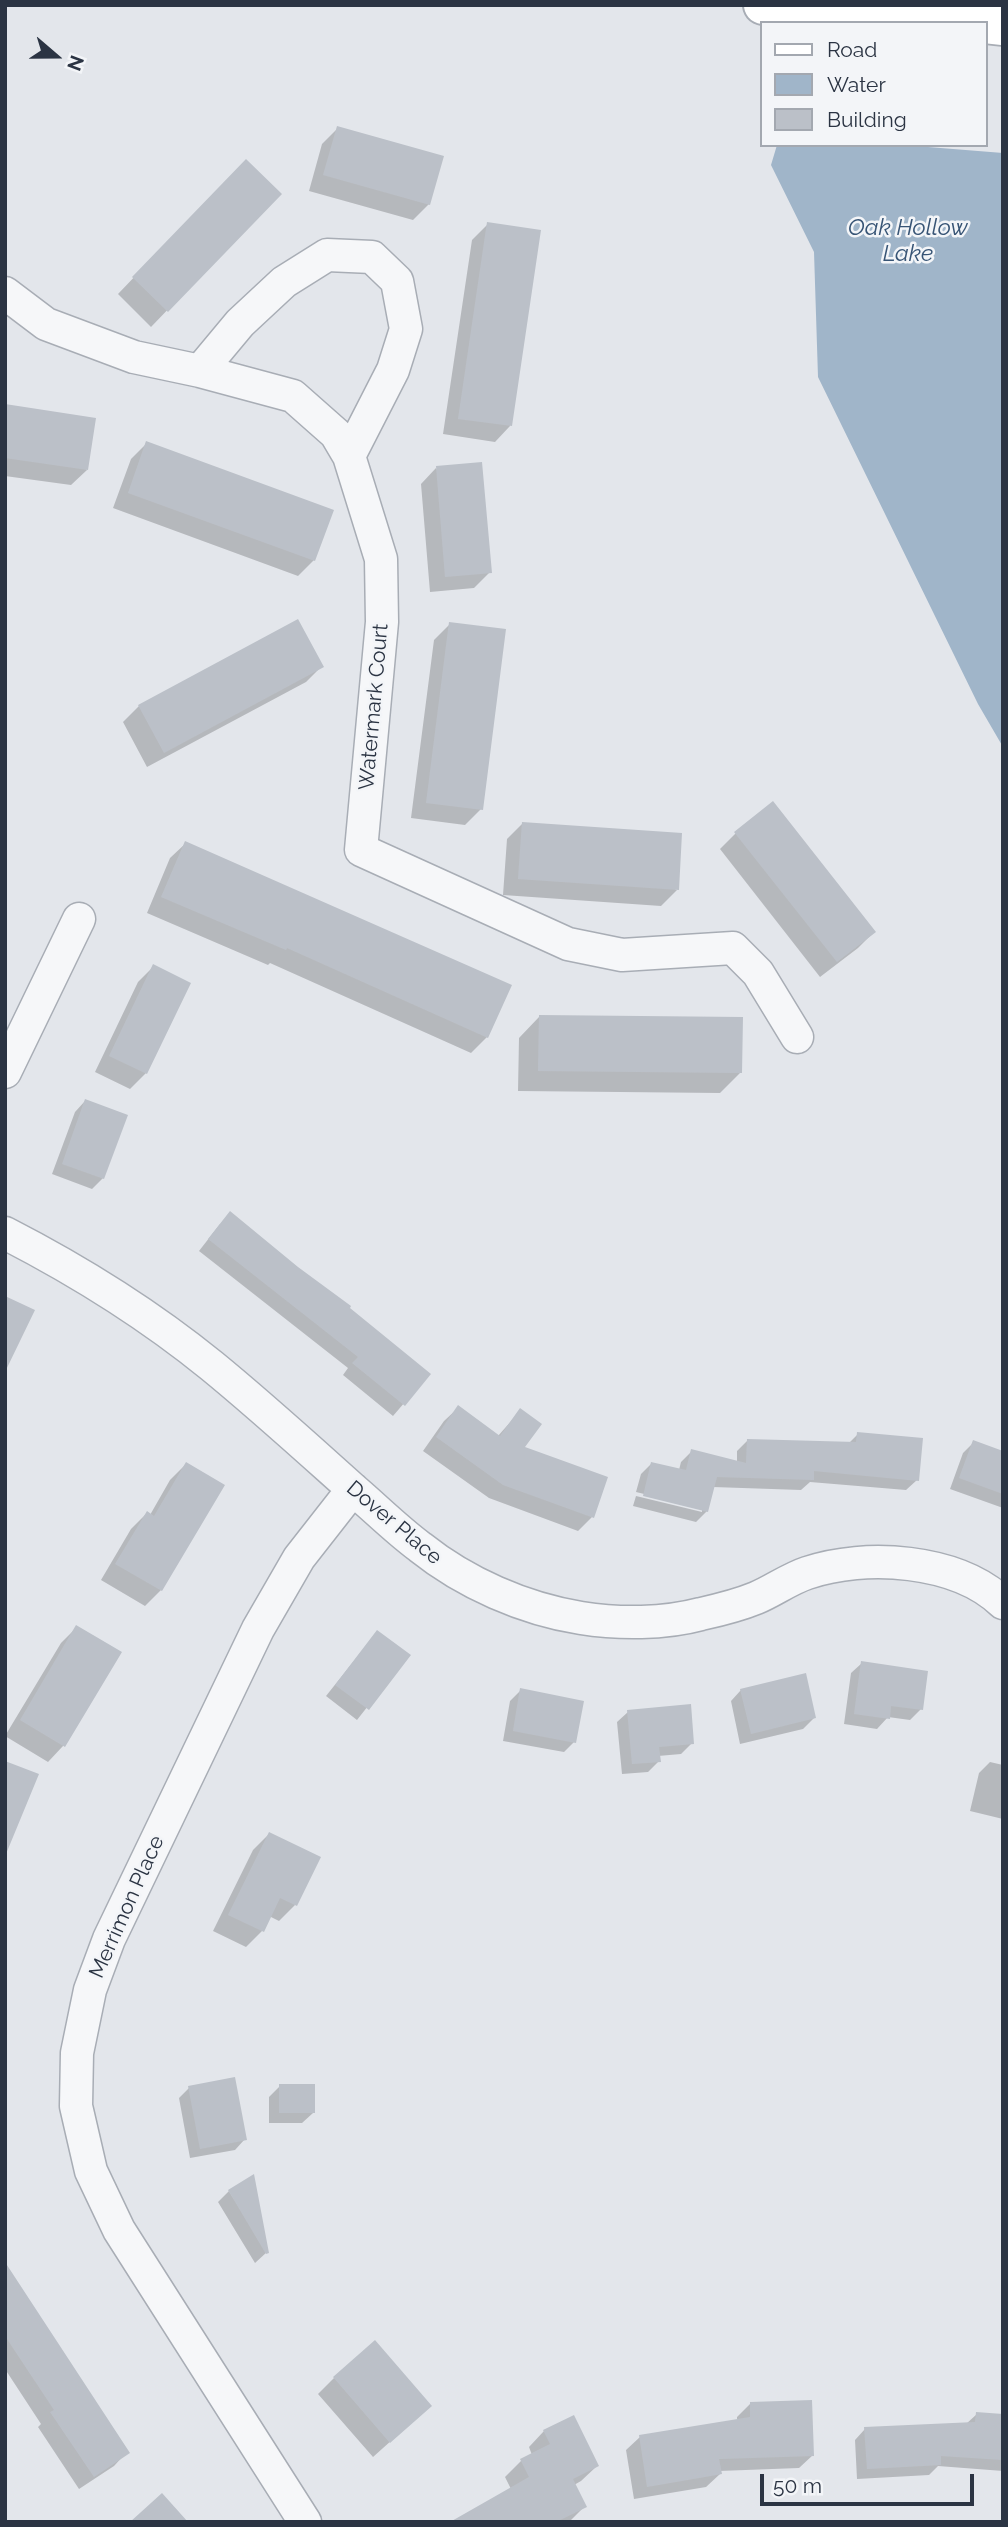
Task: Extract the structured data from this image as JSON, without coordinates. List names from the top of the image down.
{
  "streets": {
    "street": ["Watermark Court", "Dover Place", "Merrimon Place"]
  },
  "crossings": [
    ["Dover Place", "Merrimon Place"]
  ],
  "water": ["Oak Hollow Lake"],
  "legend": ["Road", "Water", "Building"],
  "scale_bar": "50 m",
  "north": "right"
}
